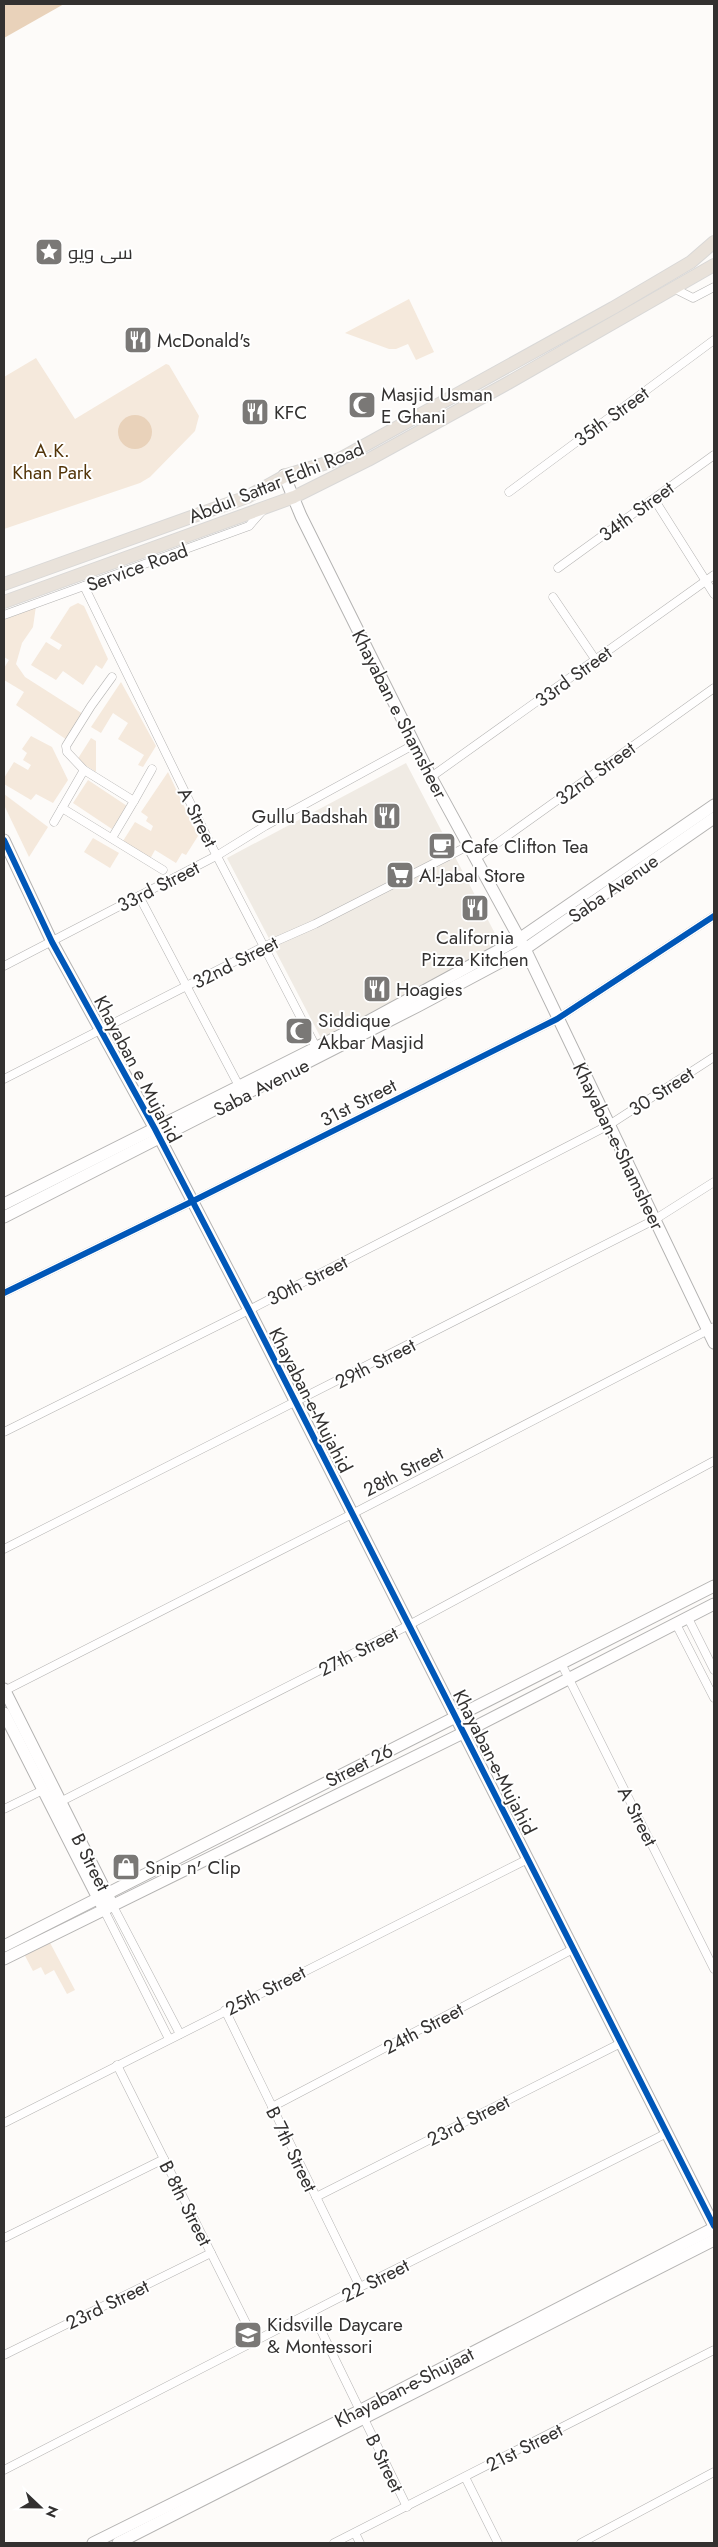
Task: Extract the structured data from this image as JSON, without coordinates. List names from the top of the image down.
{
  "streets": {
    "main road": [
      "Abdul Sattar Edhi Road",
      "Khayaban e Shamsheer",
      "Saba Avenue",
      "Khayaban e Mujahid",
      "Khayaban-e-Shamsheer",
      "Khayaban-e-Mujahid",
      "Street 26",
      "B Street",
      "Khayaban-e-Shujaat"
    ],
    "street": [
      "35th Street",
      "34th Street",
      "Service Road",
      "33rd Street",
      "32nd Street",
      "A Street",
      "30 Street",
      "31st Street",
      "30th Street",
      "29th Street",
      "28th Street",
      "27th Street",
      "25th Street",
      "24th Street",
      "23rd Street",
      "B 7th Street",
      "B 8th Street",
      "22 Street",
      "21st Street"
    ]
  },
  "crossings": [
    ["Abdul Sattar Edhi Road", "Service Road"],
    ["Abdul Sattar Edhi Road", "Khayaban e Shamsheer"],
    ["Service Road", "A Street"],
    ["33rd Street", "Khayaban e Shamsheer"],
    ["33rd Street", "A Street"],
    ["33rd Street", "Khayaban e Mujahid"],
    ["Khayaban e Shamsheer", "32nd Street"],
    ["Khayaban e Shamsheer", "Saba Avenue"],
    ["Khayaban e Shamsheer", "Khayaban-e-Shamsheer"],
    ["32nd Street", "A Street"],
    ["32nd Street", "Khayaban e Mujahid"],
    ["A Street", "Saba Avenue"],
    ["A Street", "Street 26"],
    ["Saba Avenue", "Khayaban e Mujahid"],
    ["Saba Avenue", "Khayaban-e-Shamsheer"],
    ["Khayaban e Mujahid", "31st Street"],
    ["Khayaban e Mujahid", "30th Street"],
    ["Khayaban e Mujahid", "Khayaban-e-Mujahid"],
    ["30 Street", "Khayaban-e-Shamsheer"],
    ["30 Street", "30th Street"],
    ["31st Street", "Khayaban-e-Shamsheer"],
    ["Khayaban-e-Shamsheer", "30th Street"],
    ["Khayaban-e-Shamsheer", "29th Street"],
    ["Khayaban-e-Shamsheer", "28th Street"],
    ["30th Street", "Khayaban-e-Mujahid"],
    ["29th Street", "Khayaban-e-Mujahid"],
    ["Khayaban-e-Mujahid", "28th Street"],
    ["Khayaban-e-Mujahid", "27th Street"],
    ["Khayaban-e-Mujahid", "Street 26"],
    ["Khayaban-e-Mujahid", "25th Street"],
    ["Khayaban-e-Mujahid", "24th Street"],
    ["Khayaban-e-Mujahid", "23rd Street"],
    ["Khayaban-e-Mujahid", "22 Street"],
    ["Khayaban-e-Mujahid", "Khayaban-e-Shujaat"],
    ["28th Street", "B Street"],
    ["27th Street", "B Street"],
    ["Street 26", "B Street"],
    ["B Street", "25th Street"],
    ["B Street", "22 Street"],
    ["B Street", "Khayaban-e-Shujaat"],
    ["B Street", "21st Street"],
    ["25th Street", "B 7th Street"],
    ["25th Street", "B 8th Street"],
    ["24th Street", "B 7th Street"],
    ["23rd Street", "B 7th Street"],
    ["23rd Street", "B 8th Street"],
    ["B 7th Street", "22 Street"],
    ["B 8th Street", "22 Street"]
  ],
  "parks": ["A.K. Khan Park"],
  "places": {
    "place": ["سی ویو"],
    "restaurant": [
      "McDonald's",
      "KFC",
      "Gullu Badshah",
      "California Pizza Kitchen",
      "Hoagies"
    ],
    "mosque": ["Masjid Usman E Ghani", "Siddique Akbar Masjid"],
    "cafe": ["Cafe Clifton Tea"],
    "supermarket": ["Al-Jabal Store"],
    "shop": ["Snip n' Clip"],
    "school or university": ["Kidsville Daycare & Montessori"]
  },
  "north": "right"
}
